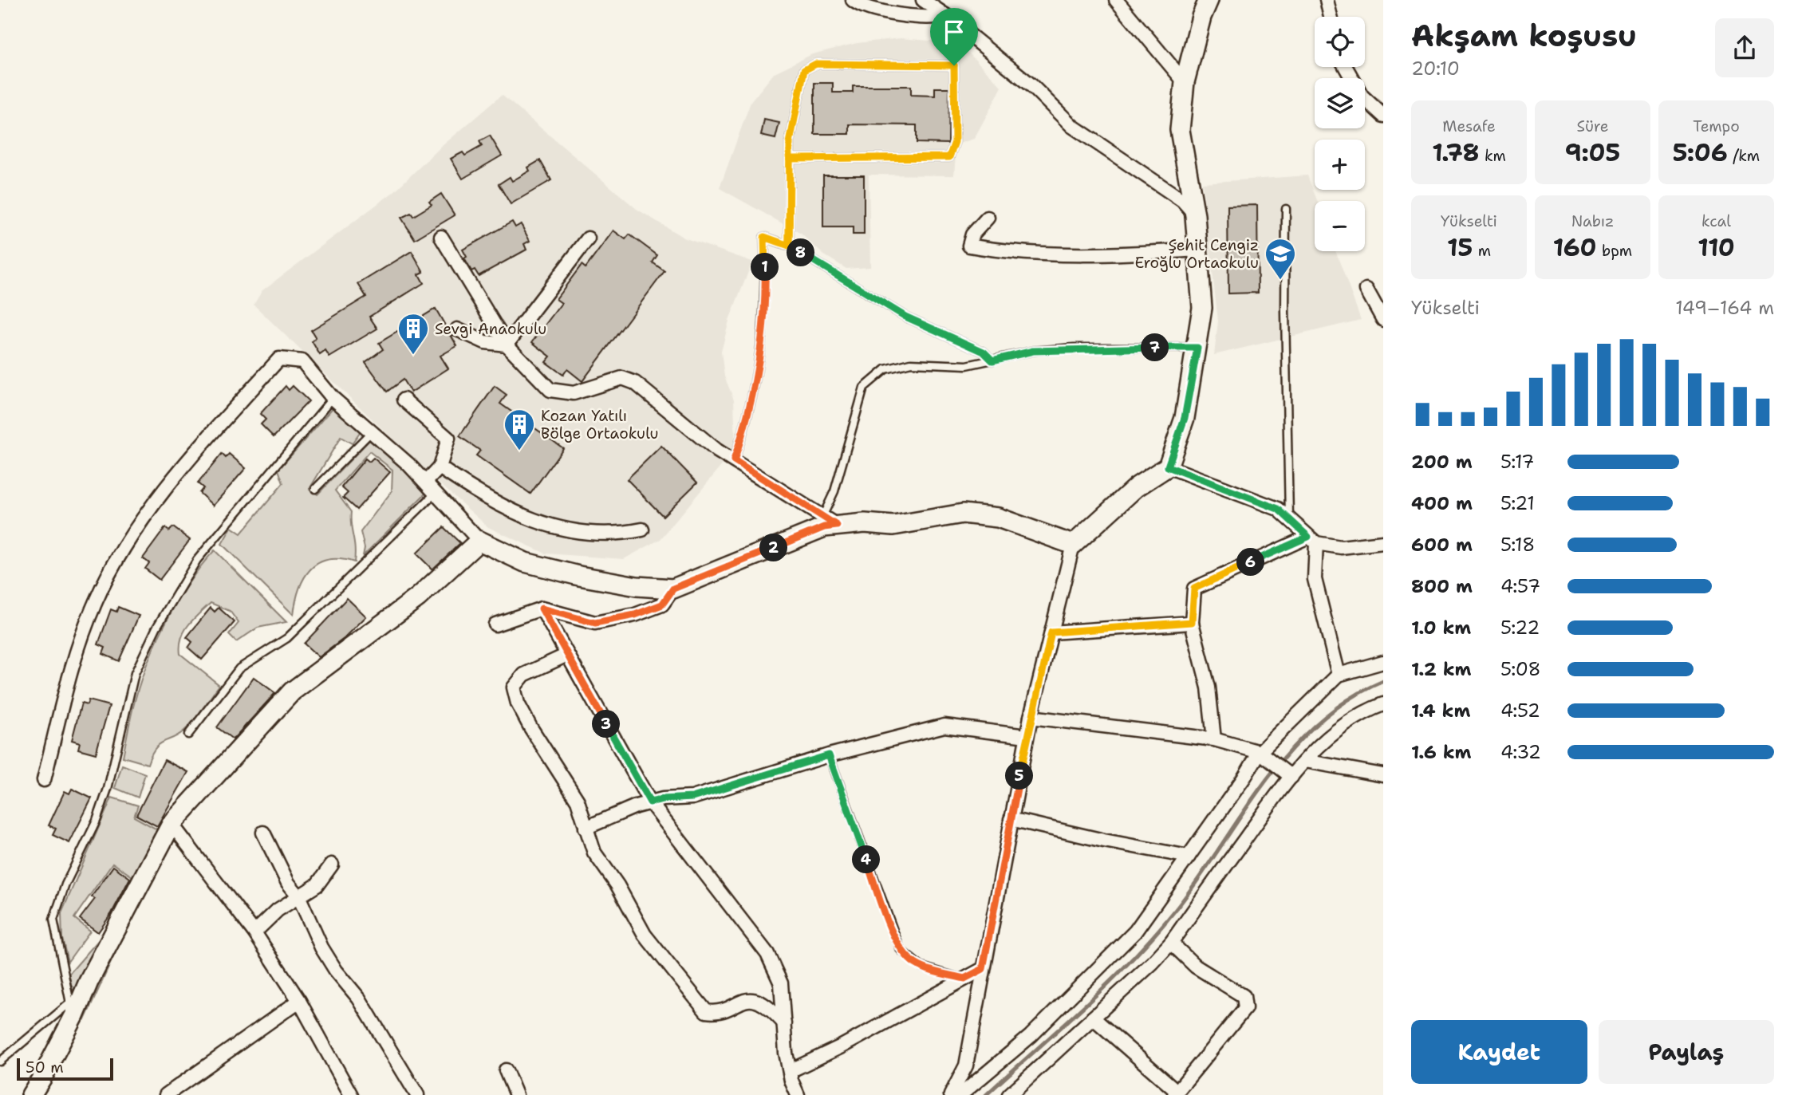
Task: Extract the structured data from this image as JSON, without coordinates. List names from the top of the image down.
{
  "places": {
    "school or university": ["Şehit Cengiz Eroğlu Ortaokulu"],
    "building": ["Sevgi Anaokulu", "Kozan Yatılı Bölge Ortaokulu"]
  },
  "scale_bar": "50 m",
  "page": {
    "heading": ["Akşam koşusu", "20:10"],
    "map_buttons": ["+", "−"],
    "stats": [
      ["Mesafe", "1.78 km"],
      ["Süre", "9:05"],
      ["Tempo", "5:06 /km"],
      ["Yükselti", "15 m"],
      ["Nabız", "160 bpm"],
      ["kcal", "110"]
    ],
    "pins": [
      "8",
      "1",
      "7",
      "2",
      "6",
      "3",
      "5",
      "4"
    ],
    "chart": ["Yükselti", "149–164 m"],
    "list": [
      {
        "name": "200 m",
        "note": "5:17"
      },
      {
        "name": "400 m",
        "note": "5:21"
      },
      {
        "name": "600 m",
        "note": "5:18"
      },
      {
        "name": "800 m",
        "note": "4:57"
      },
      {
        "name": "1.0 km",
        "note": "5:22"
      },
      {
        "name": "1.2 km",
        "note": "5:08"
      },
      {
        "name": "1.4 km",
        "note": "4:52"
      },
      {
        "name": "1.6 km",
        "note": "4:32"
      }
    ],
    "buttons": ["Kaydet", "Paylaş"],
    "scale": "50 m"
  }
}
